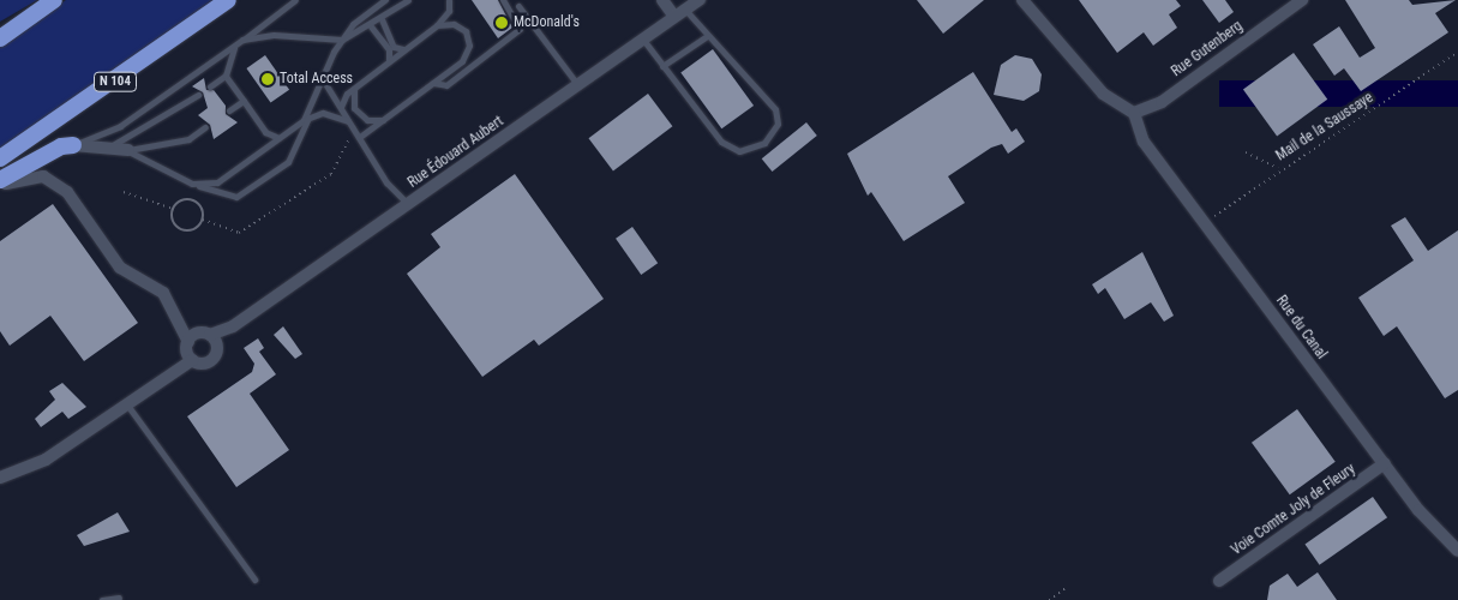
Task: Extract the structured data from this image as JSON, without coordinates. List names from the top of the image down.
{
  "streets": {
    "highway": ["N 104"],
    "street": [
      "Rue Gutenberg",
      "Rue Édouard Aubert",
      "Rue du Canal",
      "Voie Comte Joly de Fleury"
    ],
    "path": ["Mail de la Saussaye"]
  },
  "crossings": [
    ["Rue Gutenberg", "Rue du Canal"],
    ["Mail de la Saussaye", "Rue du Canal"],
    ["Rue du Canal", "Voie Comte Joly de Fleury"]
  ],
  "places": ["McDonald's", "Total Access"]
}
